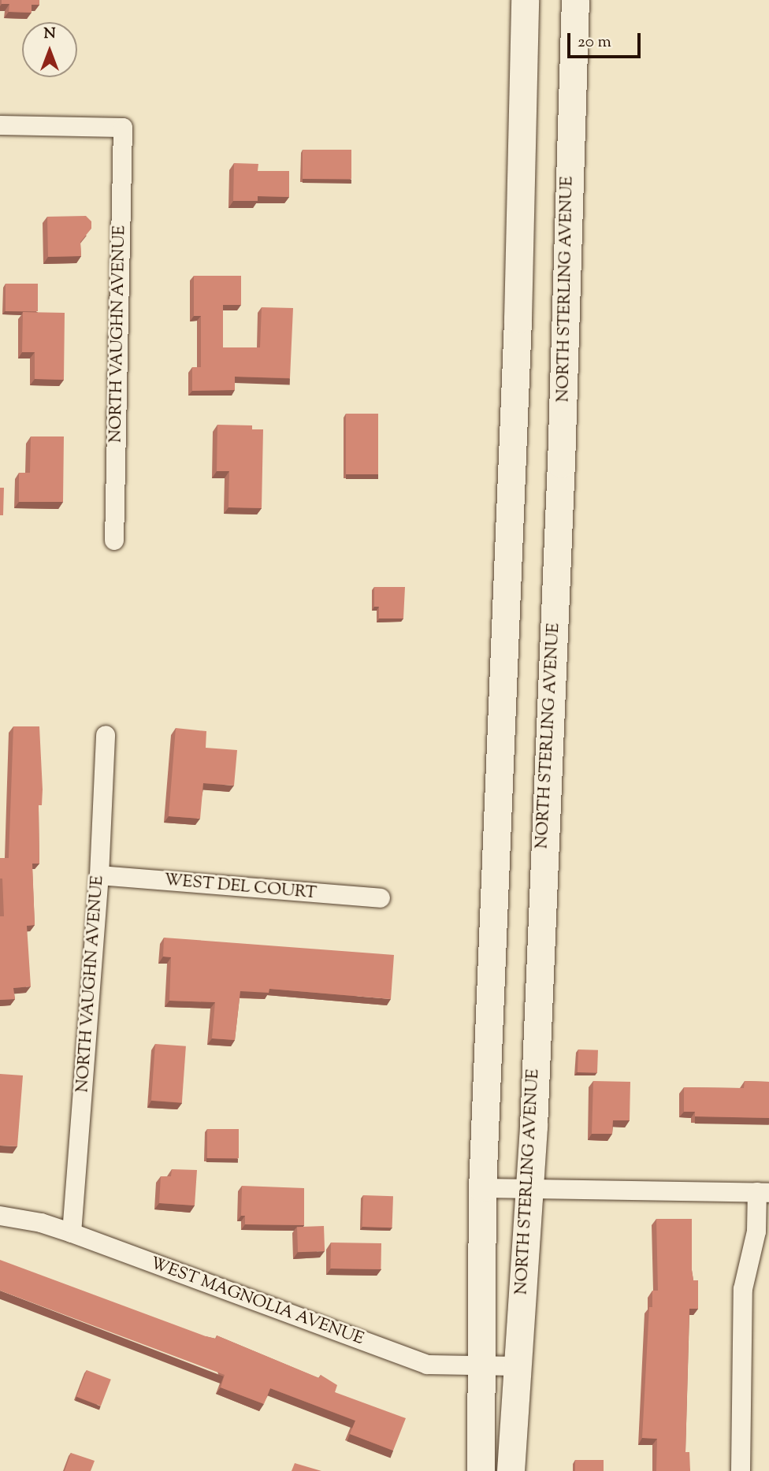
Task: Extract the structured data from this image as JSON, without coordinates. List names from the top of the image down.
{
  "streets": {
    "main road": ["NORTH STERLING AVENUE"],
    "street": ["NORTH VAUGHN AVENUE", "WEST DEL COURT", "WEST MAGNOLIA AVENUE"]
  },
  "crossings": [
    ["NORTH STERLING AVENUE", "WEST MAGNOLIA AVENUE"],
    ["NORTH VAUGHN AVENUE", "WEST DEL COURT"],
    ["NORTH VAUGHN AVENUE", "WEST MAGNOLIA AVENUE"]
  ],
  "scale_bar": "20 m",
  "north": "top"
}
